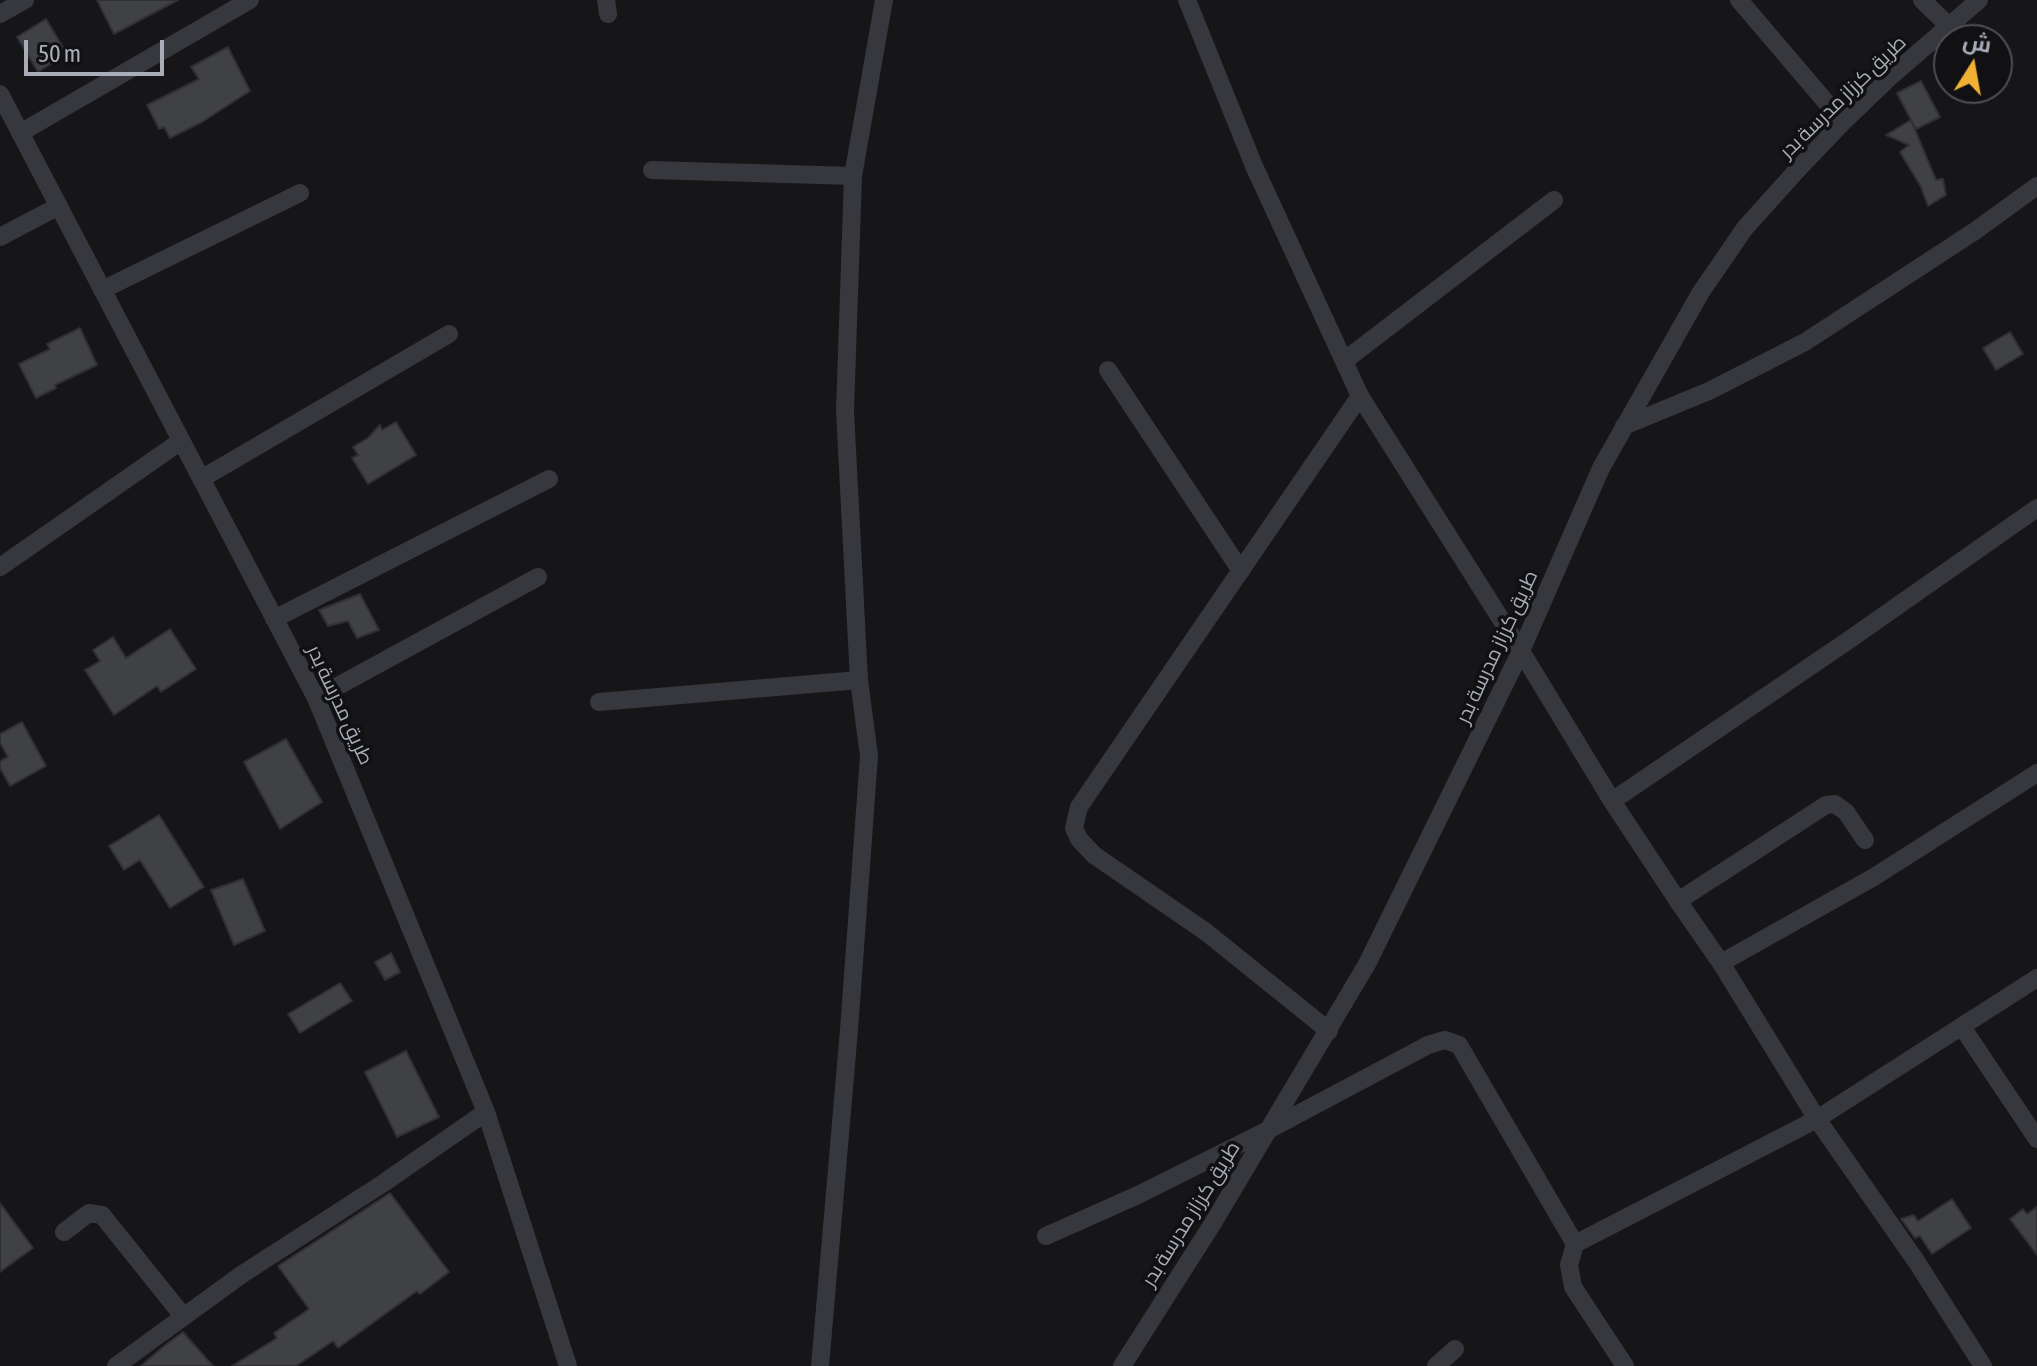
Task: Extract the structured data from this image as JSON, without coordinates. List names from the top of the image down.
{
  "streets": {
    "street": ["طريق كرزاز مدرسة بدر", "طريق مدرسة بدر"]
  },
  "scale_bar": "50 m",
  "north": "top"
}
